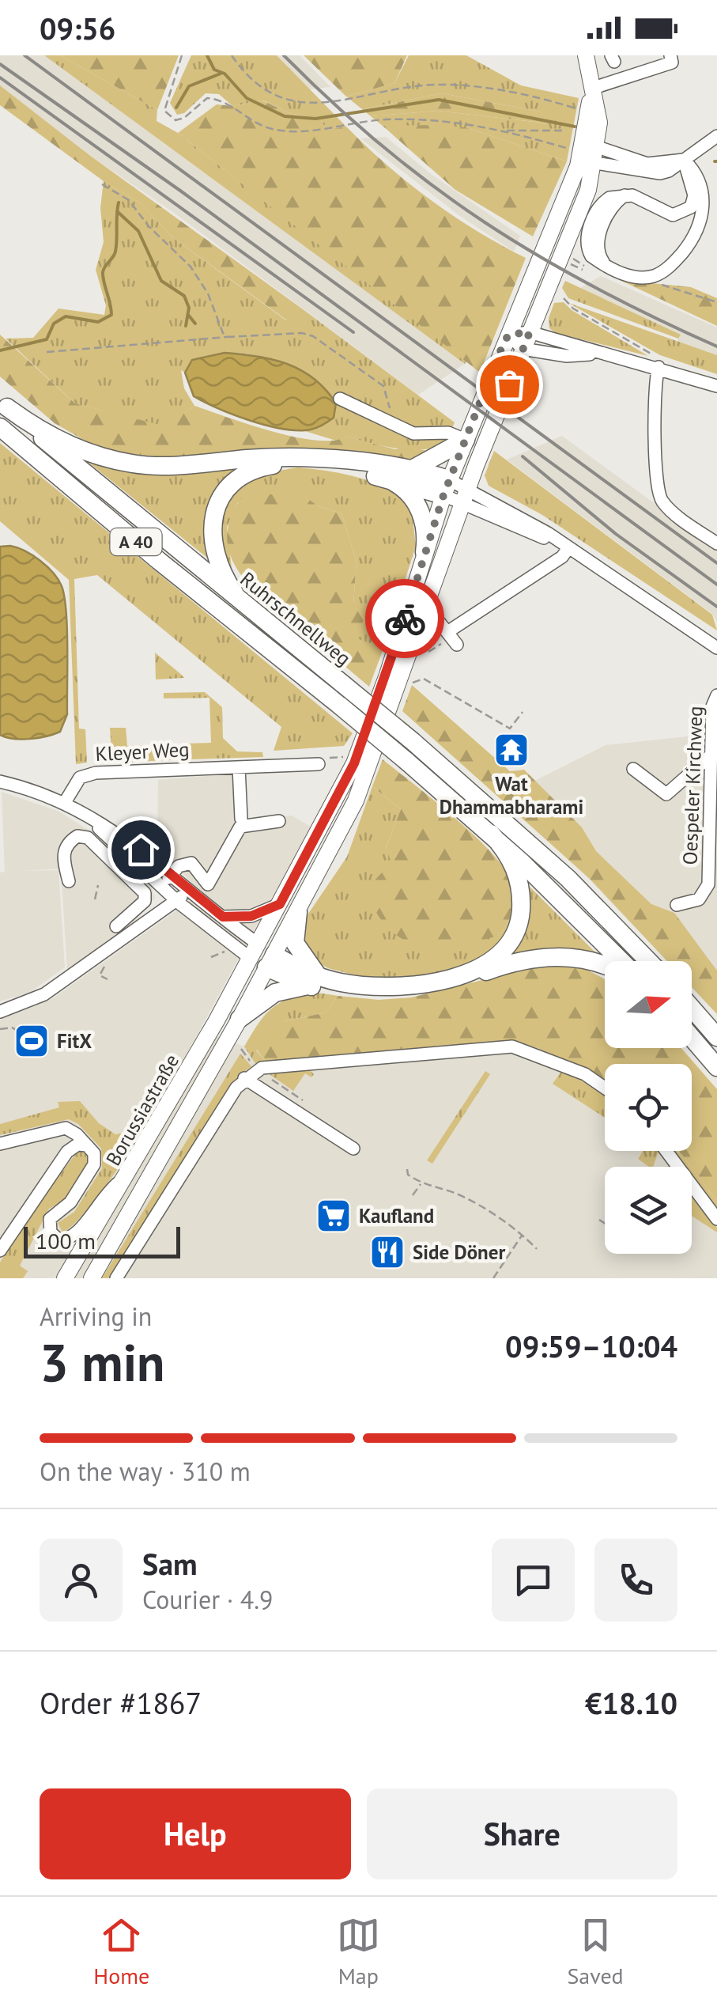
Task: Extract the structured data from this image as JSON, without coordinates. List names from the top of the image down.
{
  "streets": {
    "highway": ["A 40", "Ruhrschnellweg"],
    "main road": ["Borussiastraße"],
    "street": ["Kleyer Weg", "Oespeler Kirchweg"]
  },
  "places": {
    "temple": ["Wat Dhammabharami"],
    "sports": ["FitX"],
    "supermarket": ["Kaufland"],
    "restaurant": ["Side Döner"]
  },
  "scale_bar": "100 m",
  "north": "right",
  "page": {
    "status": "09:56",
    "scale": "100 m",
    "heading": ["3 min", "Arriving in", "09:59–10:04"],
    "panel": [
      "Sam",
      "Courier · 4.9",
      "Order #1867",
      "€18.10"
    ],
    "bar": "On the way · 310 m",
    "buttons": ["Help", "Share"],
    "tabs": ["Home", "Map", "Saved"]
  }
}
